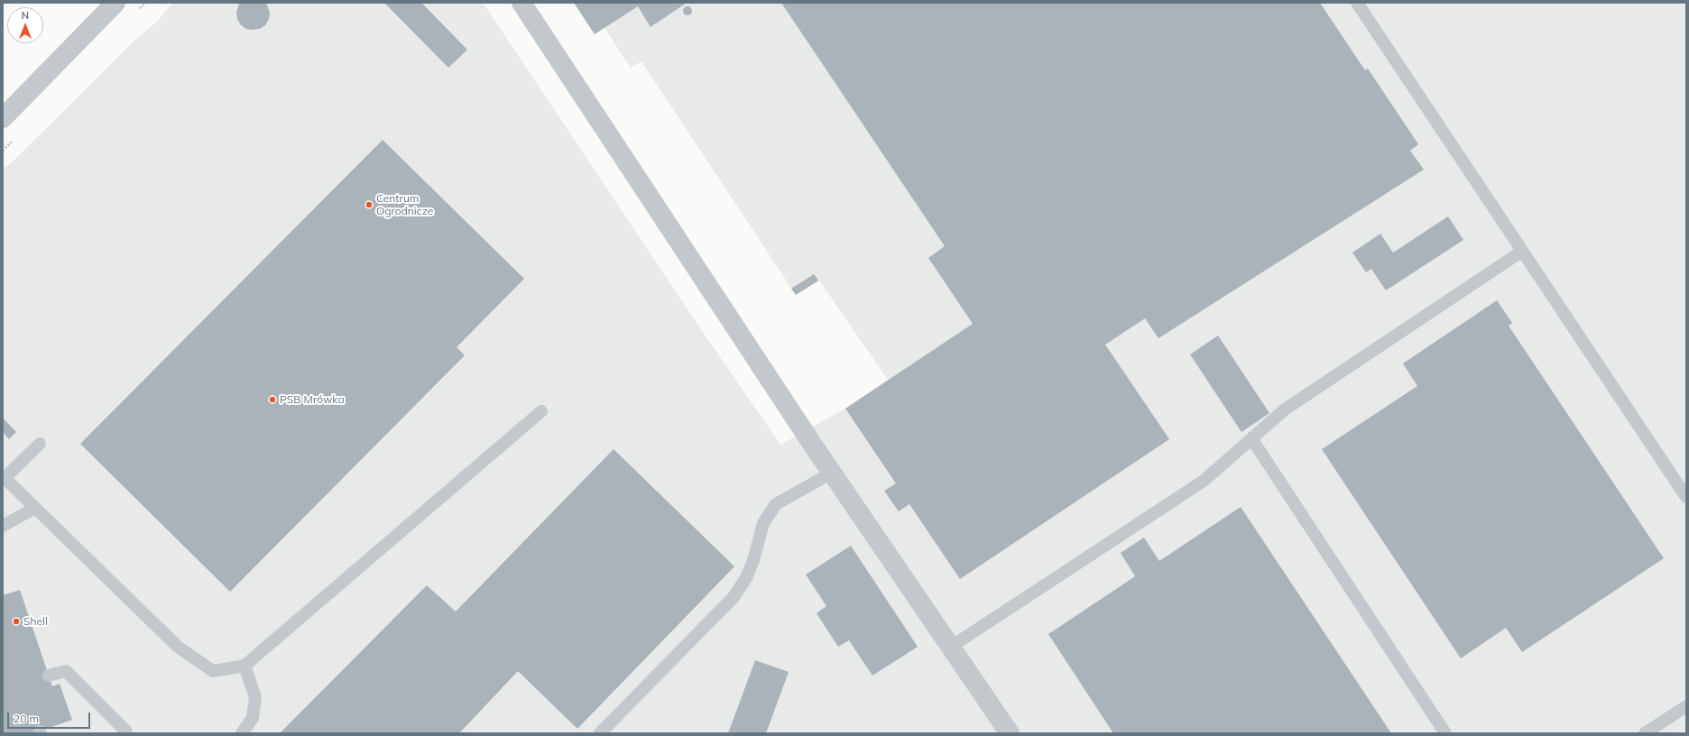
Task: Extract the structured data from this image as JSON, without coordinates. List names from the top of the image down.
{
  "places": ["Centrum Ogrodnicze", "PSB Mrówka", "Shell"],
  "scale_bar": "20 m",
  "north": "top"
}
